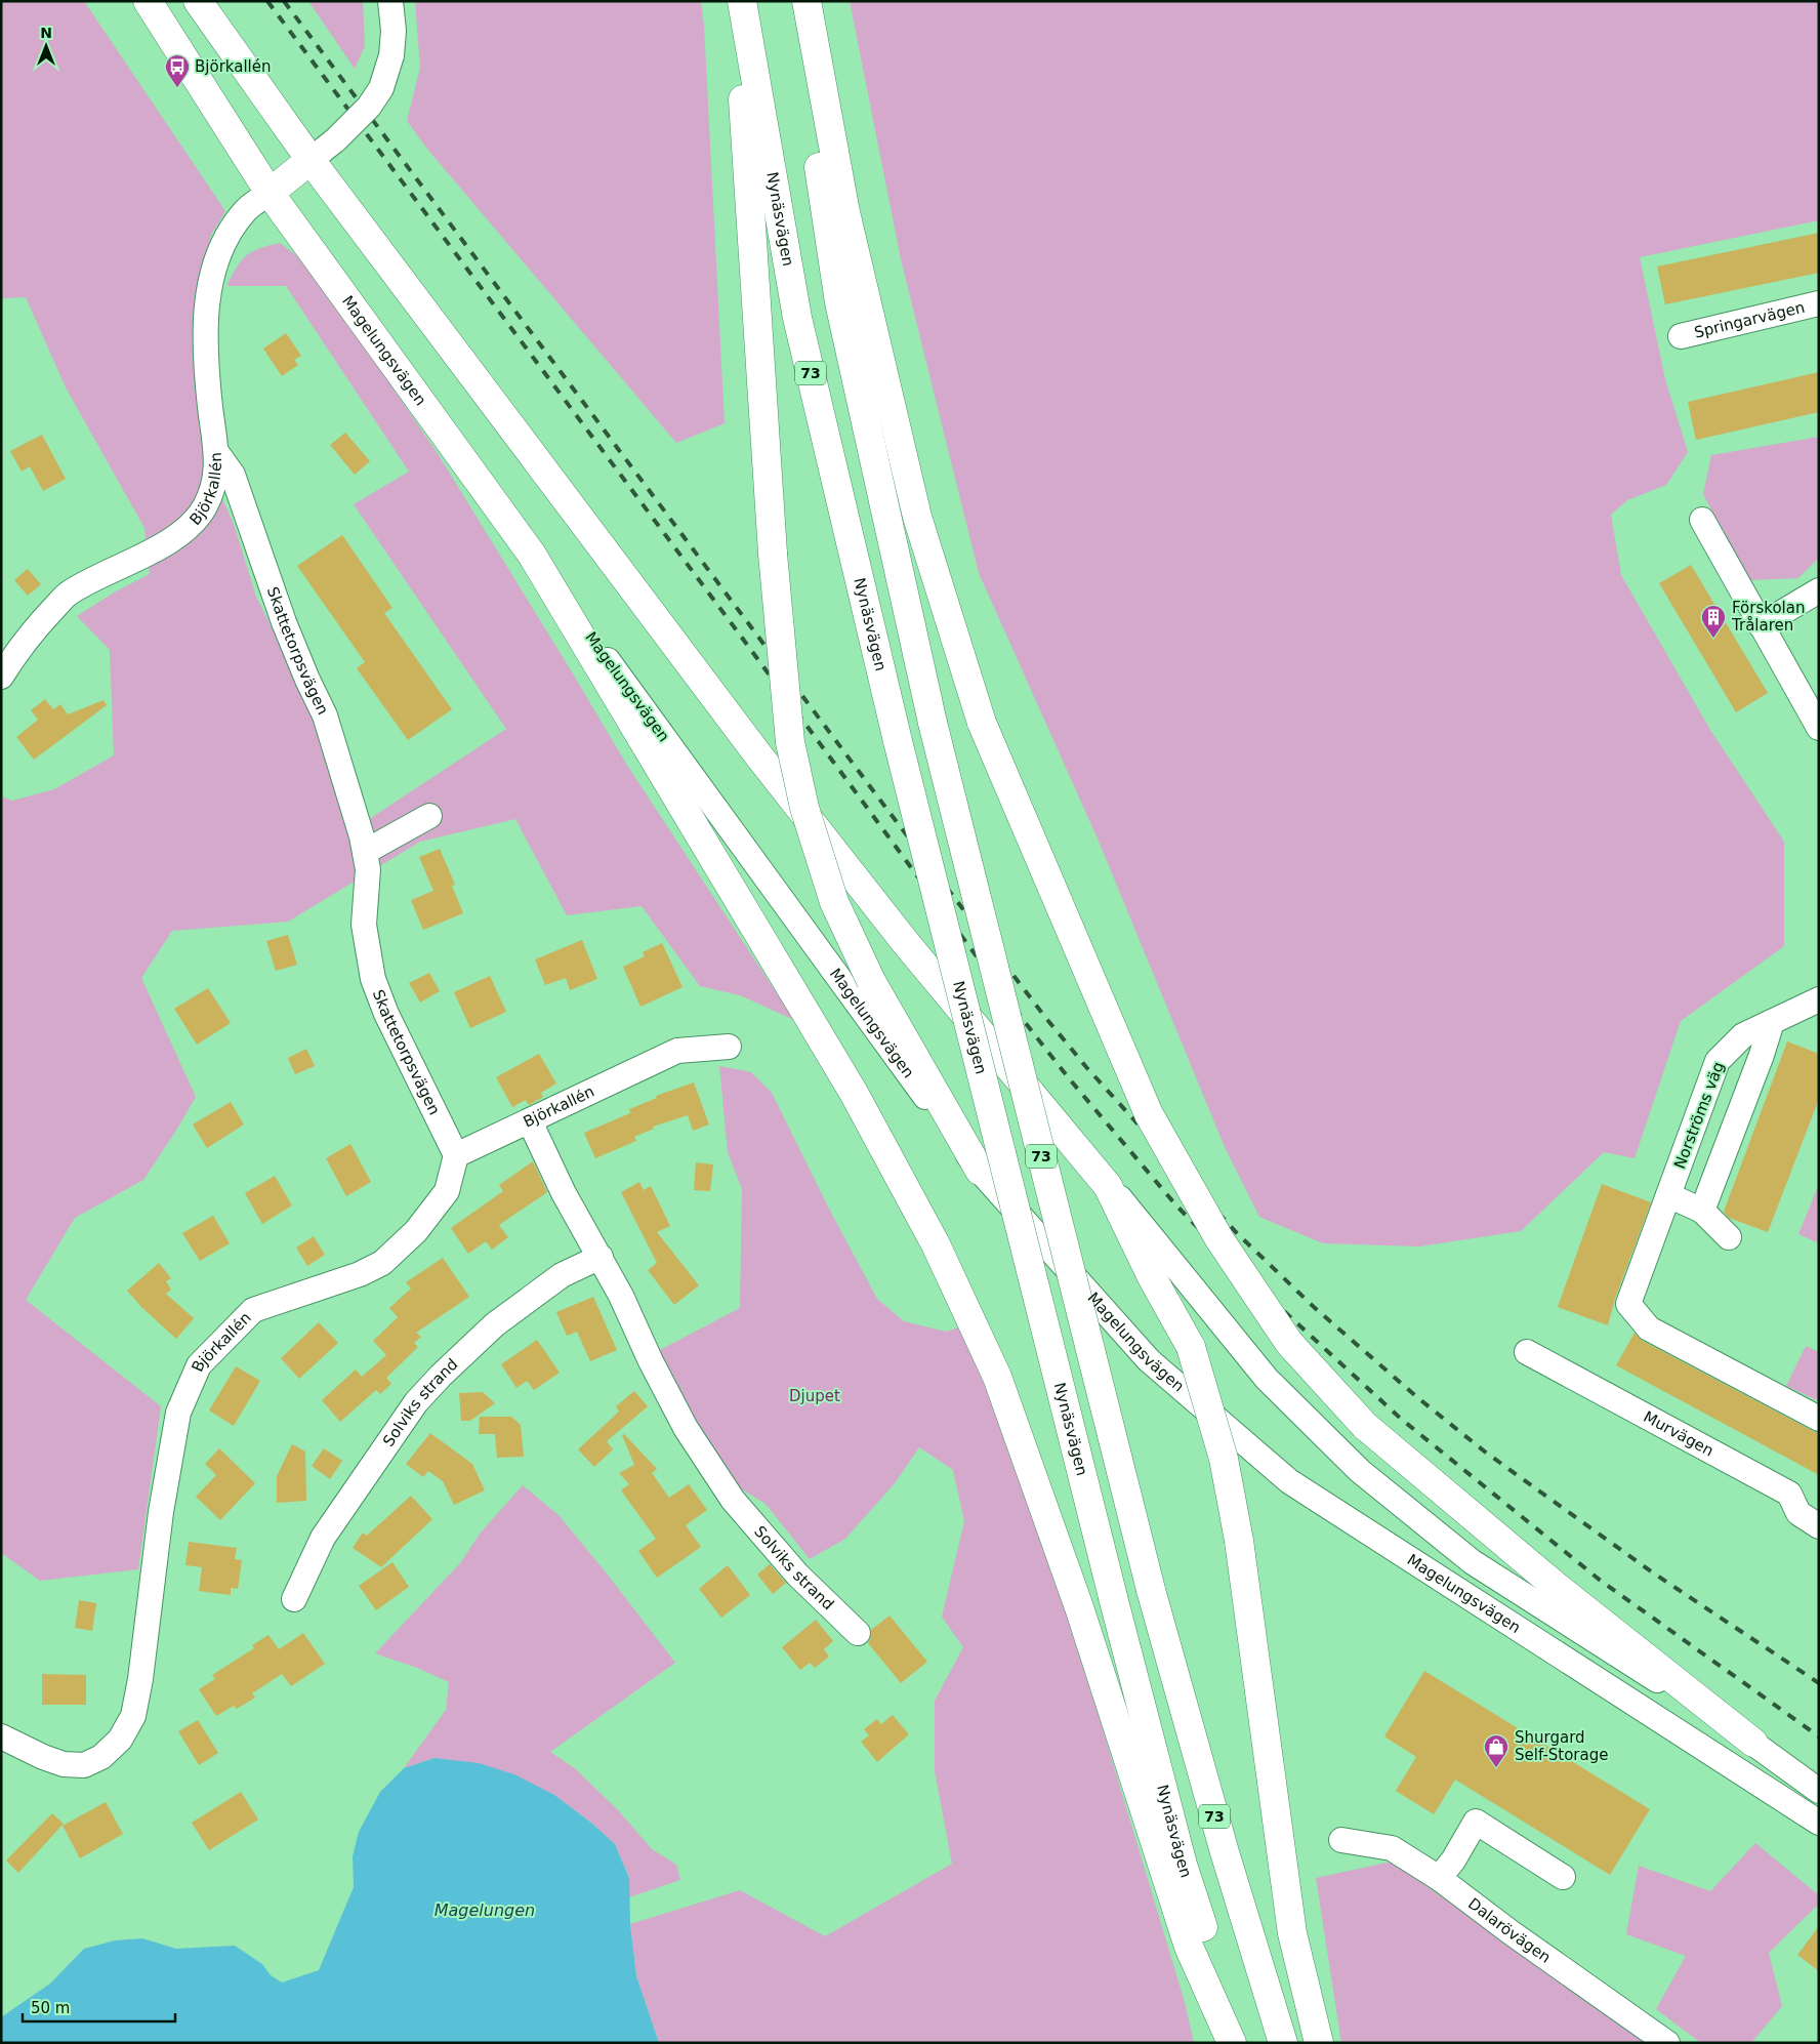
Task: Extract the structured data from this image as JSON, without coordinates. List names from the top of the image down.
{
  "streets": {
    "main road": ["Nynäsvägen", "Magelungsvägen", "73"],
    "street": [
      "Springarvägen",
      "Björkallén",
      "Skattetorpsvägen",
      "Norströms väg",
      "Solviks strand",
      "Murvägen",
      "Dalarövägen"
    ]
  },
  "crossings": [
    ["Magelungsvägen", "Björkallén"],
    ["Björkallén", "Skattetorpsvägen"],
    ["Björkallén", "Solviks strand"]
  ],
  "water": ["Magelungen"],
  "parks": ["Djupet"],
  "places": {
    "bus stop": ["Björkallén"],
    "building": ["Förskolan Trålaren"],
    "shop": ["Shurgard Self-Storage"]
  },
  "scale_bar": "50 m",
  "north": "top"
}
